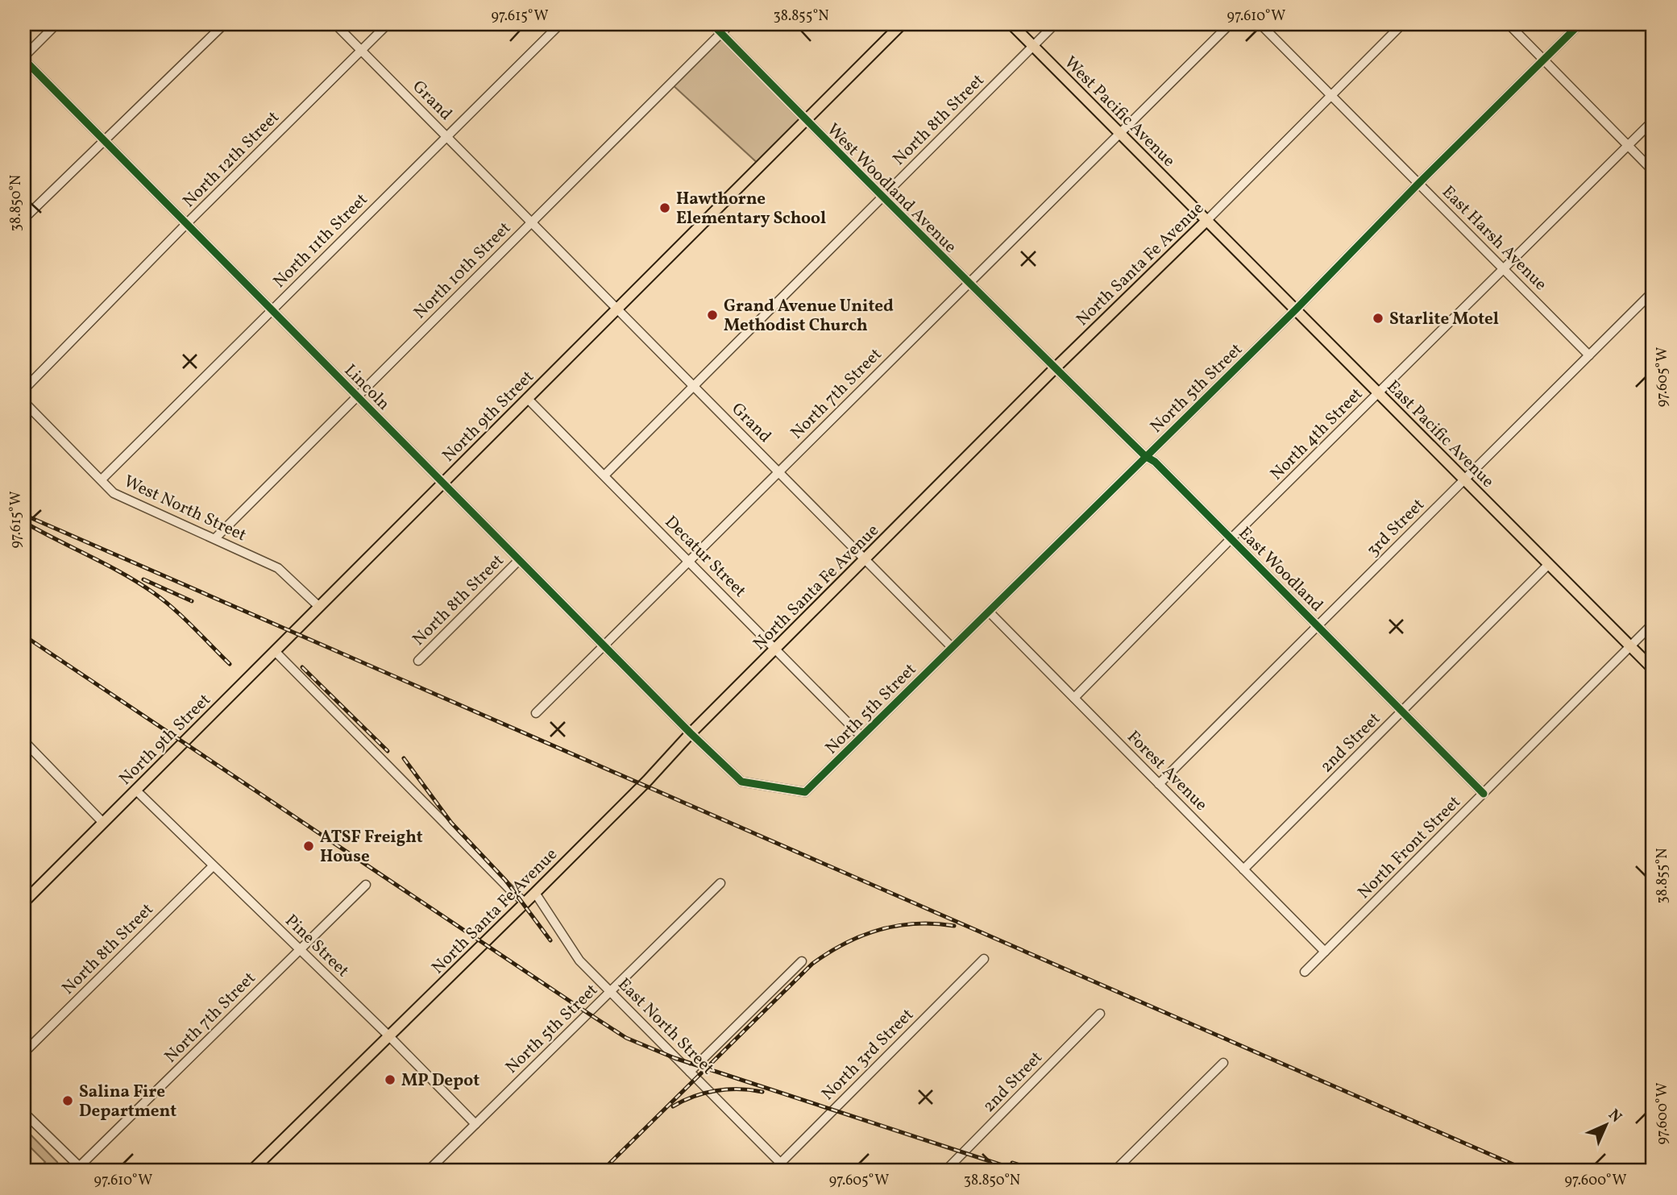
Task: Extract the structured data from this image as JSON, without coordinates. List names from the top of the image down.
{
  "streets": {
    "main road": [
      "West Pacific Avenue",
      "North Santa Fe Avenue",
      "North 9th Street",
      "East Pacific Avenue"
    ],
    "street": [
      "Grand",
      "North 8th Street",
      "North 12th Street",
      "West Woodland Avenue",
      "East Harsh Avenue",
      "North 11th Street",
      "North 10th Street",
      "Lincoln",
      "North 5th Street",
      "North 7th Street",
      "North 4th Street",
      "West North Street",
      "3rd Street",
      "Decatur Street",
      "East Woodland",
      "2nd Street",
      "Forest Avenue",
      "North Front Street",
      "Pine Street",
      "East North Street",
      "North 3rd Street"
    ]
  },
  "crossings": [
    ["Grand", "North 8th Street"],
    ["Grand", "North 12th Street"],
    ["Grand", "North 11th Street"],
    ["Grand", "North Santa Fe Avenue"],
    ["Grand", "North 10th Street"],
    ["Grand", "North 5th Street"],
    ["Grand", "North 7th Street"],
    ["Grand", "North 9th Street"],
    ["West Pacific Avenue", "North 8th Street"],
    ["West Pacific Avenue", "North Santa Fe Avenue"],
    ["West Pacific Avenue", "North 7th Street"],
    ["West Pacific Avenue", "East Pacific Avenue"],
    ["North 8th Street", "West Woodland Avenue"],
    ["North 8th Street", "Lincoln"],
    ["North 8th Street", "Decatur Street"],
    ["North 8th Street", "Pine Street"],
    ["North 12th Street", "Lincoln"],
    ["West Woodland Avenue", "North Santa Fe Avenue"],
    ["West Woodland Avenue", "North 10th Street"],
    ["West Woodland Avenue", "North 7th Street"],
    ["West Woodland Avenue", "North 9th Street"],
    ["West Woodland Avenue", "East Woodland"],
    ["East Harsh Avenue", "North Santa Fe Avenue"],
    ["East Harsh Avenue", "North 5th Street"],
    ["East Harsh Avenue", "North 4th Street"],
    ["East Harsh Avenue", "3rd Street"],
    ["North 11th Street", "Lincoln"],
    ["North 11th Street", "West North Street"],
    ["North Santa Fe Avenue", "Lincoln"],
    ["North Santa Fe Avenue", "East Pacific Avenue"],
    ["North Santa Fe Avenue", "Decatur Street"],
    ["North Santa Fe Avenue", "East Woodland"],
    ["North Santa Fe Avenue", "Pine Street"],
    ["North Santa Fe Avenue", "East North Street"],
    ["North 10th Street", "Lincoln"],
    ["North 10th Street", "West North Street"],
    ["Lincoln", "North 5th Street"],
    ["Lincoln", "North 7th Street"],
    ["Lincoln", "North 9th Street"],
    ["North 5th Street", "East Pacific Avenue"],
    ["North 5th Street", "Decatur Street"],
    ["North 5th Street", "East Woodland"],
    ["North 5th Street", "Forest Avenue"],
    ["North 5th Street", "Pine Street"],
    ["North 5th Street", "East North Street"],
    ["North 7th Street", "Decatur Street"],
    ["North 7th Street", "Pine Street"],
    ["North 9th Street", "West North Street"],
    ["North 9th Street", "Decatur Street"],
    ["North 9th Street", "Pine Street"],
    ["North 4th Street", "East Pacific Avenue"],
    ["North 4th Street", "East Woodland"],
    ["North 4th Street", "Forest Avenue"],
    ["East Pacific Avenue", "3rd Street"],
    ["East Pacific Avenue", "2nd Street"],
    ["East Pacific Avenue", "North Front Street"],
    ["3rd Street", "East Woodland"],
    ["3rd Street", "Forest Avenue"],
    ["East Woodland", "2nd Street"],
    ["East Woodland", "North Front Street"],
    ["2nd Street", "Forest Avenue"],
    ["Forest Avenue", "North Front Street"],
    ["East North Street", "North 3rd Street"]
  ],
  "places": [
    "Hawthorne Elementary School",
    "Grand Avenue United Methodist Church",
    "Starlite Motel",
    "ATSF Freight House",
    "MP Depot",
    "Salina Fire Department"
  ],
  "north": "top right",
  "coordinates": [
    "97.615°W",
    "38.855°N",
    "97.610°W",
    "38.850°N",
    "97.605°W",
    "97.600°W"
  ]
}
